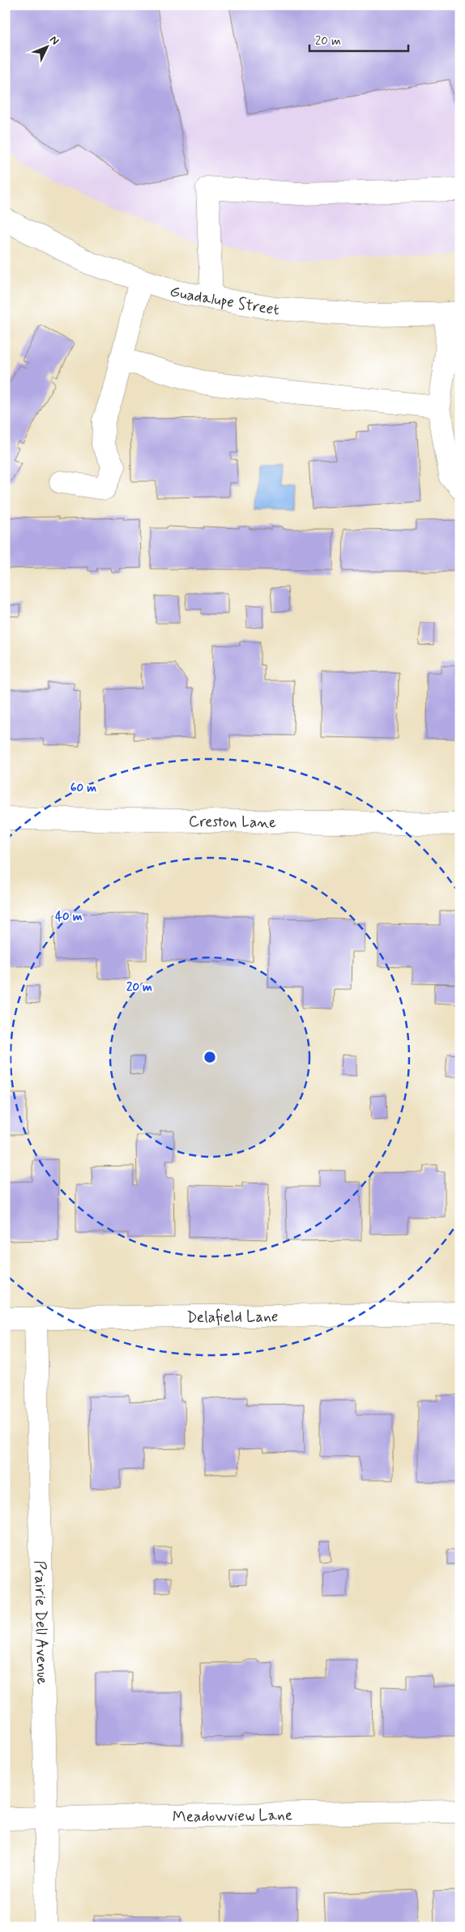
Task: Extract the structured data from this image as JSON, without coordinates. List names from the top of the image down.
{
  "streets": {
    "street": [
      "Guadalupe Street",
      "Creston Lane",
      "Delafield Lane",
      "Prairie Dell Avenue",
      "Meadowview Lane"
    ]
  },
  "crossings": [
    ["Delafield Lane", "Prairie Dell Avenue"],
    ["Prairie Dell Avenue", "Meadowview Lane"]
  ],
  "scale_bar": "20 m",
  "north": "top right",
  "rings": ["60 m", "40 m", "20 m"]
}
